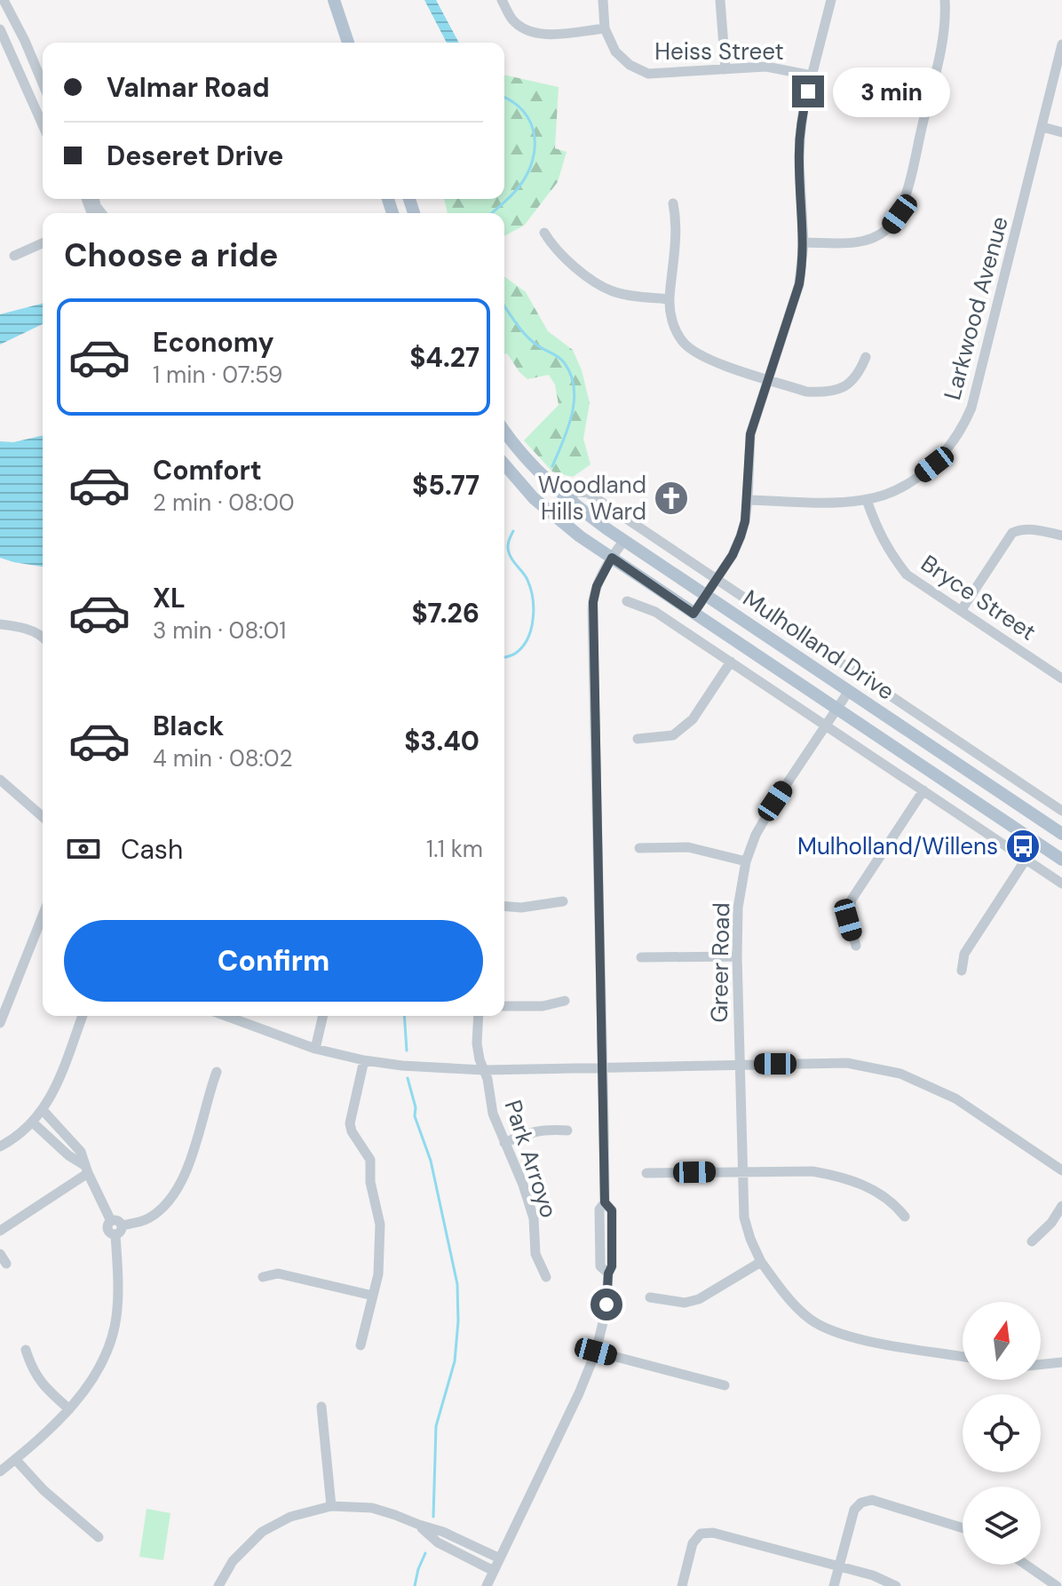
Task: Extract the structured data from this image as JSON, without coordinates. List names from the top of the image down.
{
  "streets": {
    "main road": ["Mulholland Drive"],
    "street": [
      "Heiss Street",
      "Larkwood Avenue",
      "Bryce Street",
      "Greer Road",
      "Park Arroyo"
    ]
  },
  "crossings": [
    ["Larkwood Avenue", "Bryce Street"],
    ["Mulholland Drive", "Greer Road"]
  ],
  "places": {
    "church": ["Woodland Hills Ward"],
    "bus stop": ["Mulholland/Willens"]
  },
  "north": "top",
  "page": {
    "banner": ["Valmar Road", "Deseret Drive"],
    "bubble": "3 min",
    "heading": "Choose a ride",
    "list": [
      {
        "name": "Economy",
        "note": "1 min · 07:59",
        "value": "$4.27"
      },
      {
        "name": "Comfort",
        "note": "2 min · 08:00",
        "value": "$5.77"
      },
      {
        "name": "XL",
        "note": "3 min · 08:01",
        "value": "$7.26"
      },
      {
        "name": "Black",
        "note": "4 min · 08:02",
        "value": "$3.40"
      }
    ],
    "pay": ["Cash", "1.1 km"],
    "buttons": "Confirm"
  }
}
